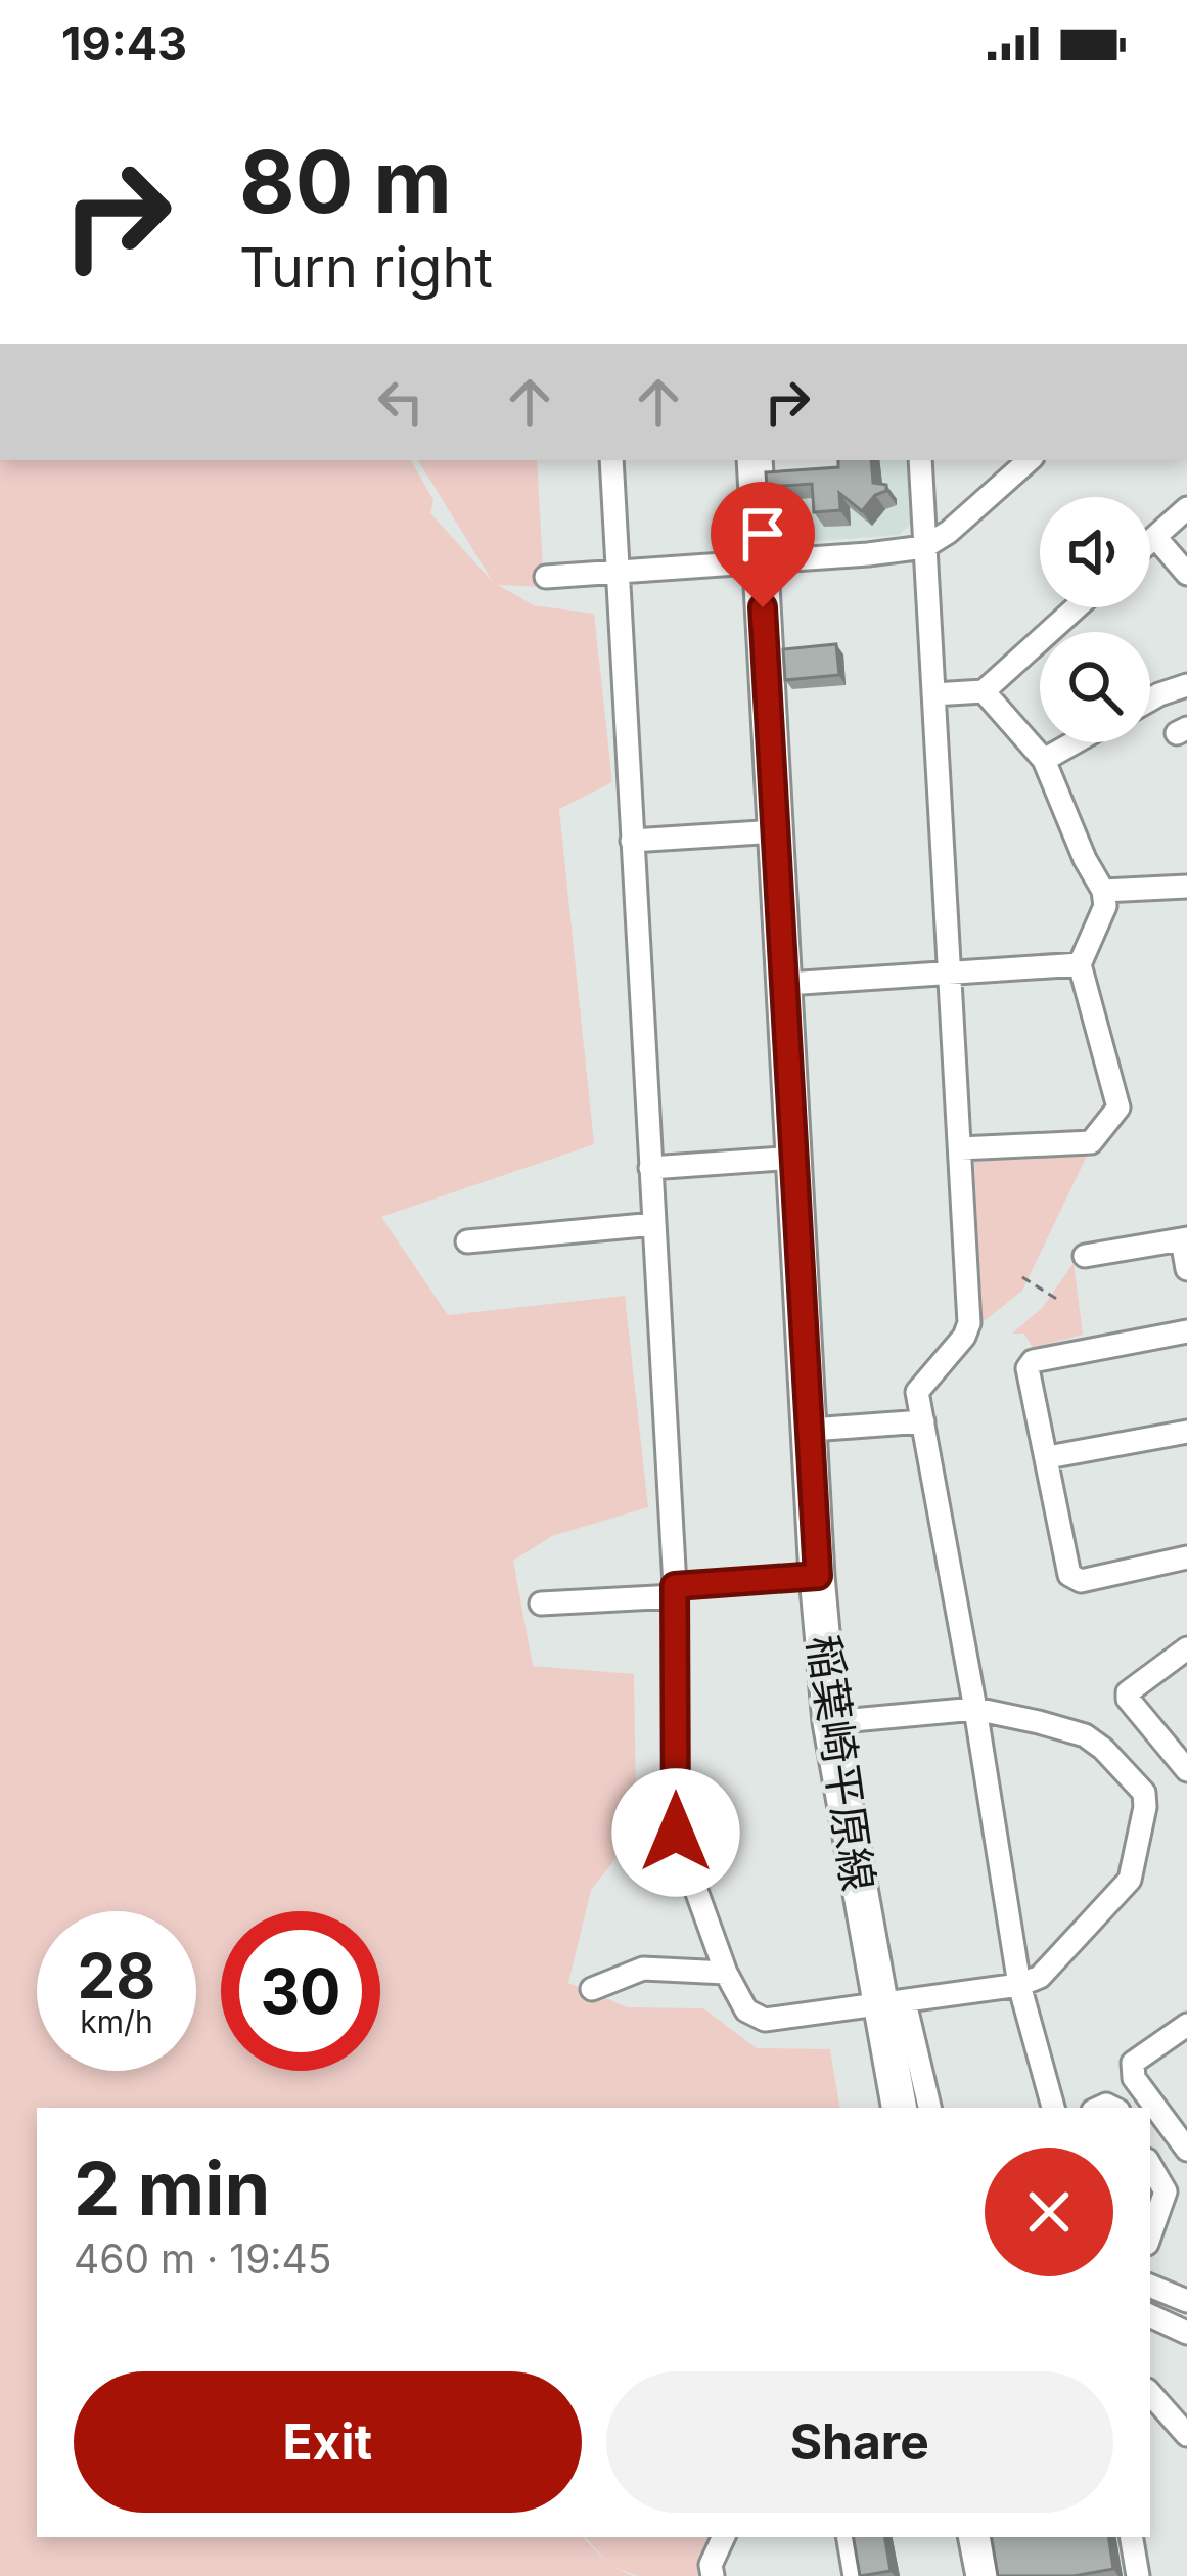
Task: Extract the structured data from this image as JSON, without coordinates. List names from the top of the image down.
{
  "streets": {
    "main road": ["稲葉崎平原線"]
  },
  "page": {
    "status": "19:43",
    "turn": ["80 m", "Turn right"],
    "speed": "28 km/h",
    "limit": "30",
    "heading": ["2 min", "460 m · 19:45"],
    "buttons": ["Exit", "Share"]
  }
}
